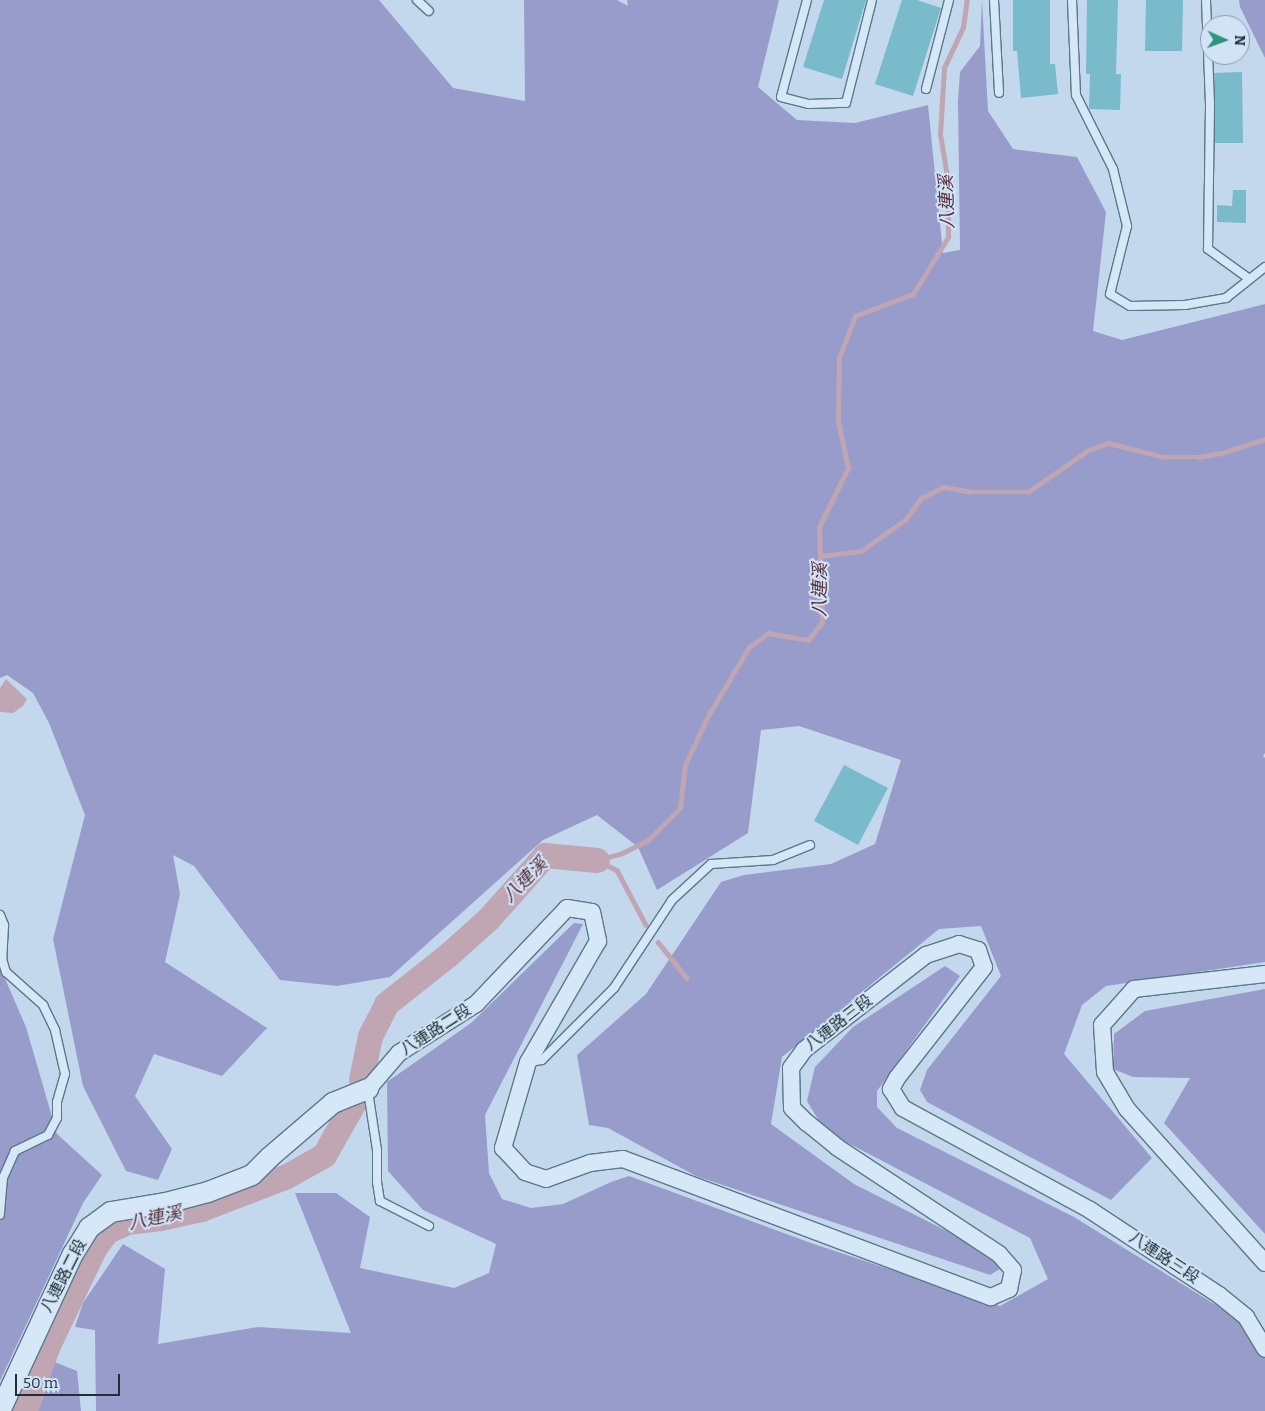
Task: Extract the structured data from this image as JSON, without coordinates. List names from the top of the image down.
{
  "streets": {
    "street": ["八連路三段", "八連路二段"]
  },
  "crossings": [
    ["八連路三段", "八連路二段"]
  ],
  "water": ["八連溪"],
  "scale_bar": "50 m",
  "north": "right"
}
